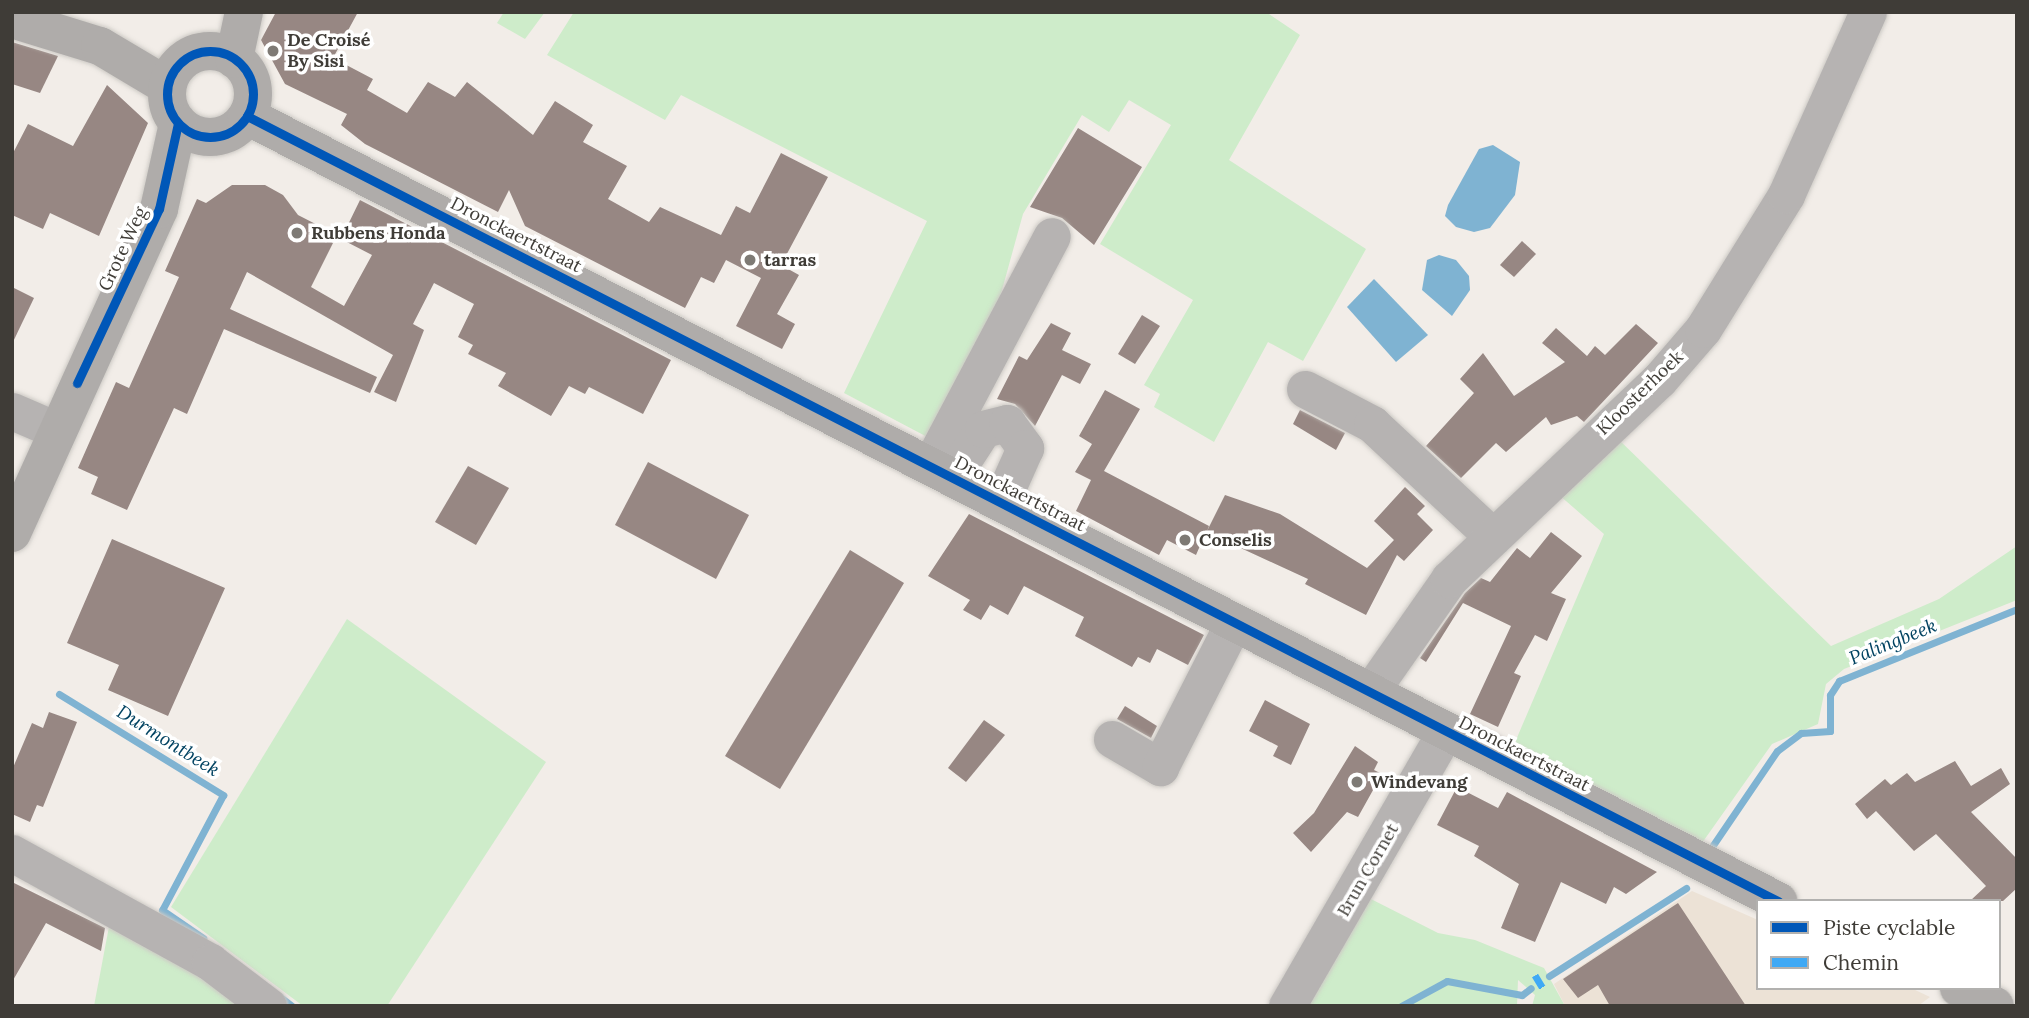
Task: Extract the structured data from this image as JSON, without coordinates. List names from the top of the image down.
{
  "streets": {
    "main road": ["Dronckaertstraat", "Grote Weg"],
    "street": ["Kloosterhoek", "Brun Cornet"]
  },
  "crossings": [
    ["Dronckaertstraat", "Kloosterhoek"],
    ["Dronckaertstraat", "Brun Cornet"]
  ],
  "water": ["Palingbeek", "Durmontbeek"],
  "places": [
    "De Croisé By Sisi",
    "Rubbens Honda",
    "tarras",
    "Conselis",
    "Windevang"
  ],
  "legend": ["Piste cyclable", "Chemin"]
}
